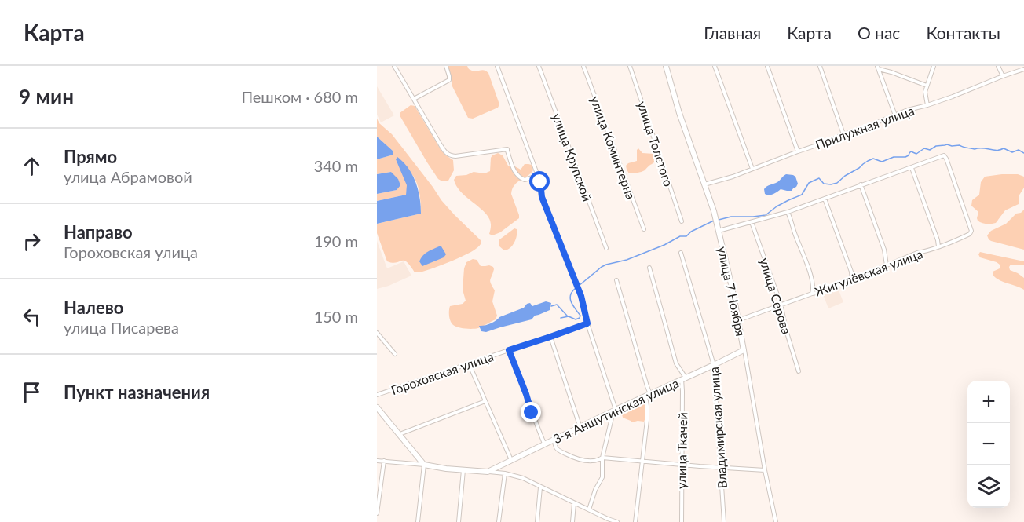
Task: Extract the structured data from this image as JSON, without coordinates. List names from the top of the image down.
{
  "streets": {
    "street": [
      "Прилужная улица",
      "улица Толстого",
      "улица Коминтерна",
      "улица Крупской",
      "Жигулёвская улица",
      "улица 7 Ноября",
      "улица Серова",
      "Гороховская улица",
      "3-я Аншутинская улица",
      "Владимирская улица",
      "улица Ткачей"
    ]
  },
  "crossings": [
    ["Прилужная улица", "улица 7 Ноября"],
    ["Жигулёвская улица", "улица 7 Ноября"],
    ["Жигулёвская улица", "улица Серова"],
    ["улица 7 Ноября", "3-я Аншутинская улица"],
    ["3-я Аншутинская улица", "Владимирская улица"],
    ["3-я Аншутинская улица", "улица Ткачей"]
  ],
  "page": {
    "header": "Карта",
    "nav": [
      "Главная",
      "Карта",
      "О нас",
      "Контакты"
    ],
    "heading": ["9 мин", "Пешком · 680 m"],
    "list": [
      ["Прямо", "улица Абрамовой", "340 m"],
      ["Направо", "Гороховская улица", "190 m"],
      ["Налево", "улица Писарева", "150 m"],
      "Пункт назначения"
    ],
    "map_buttons": ["+", "−"]
  }
}
